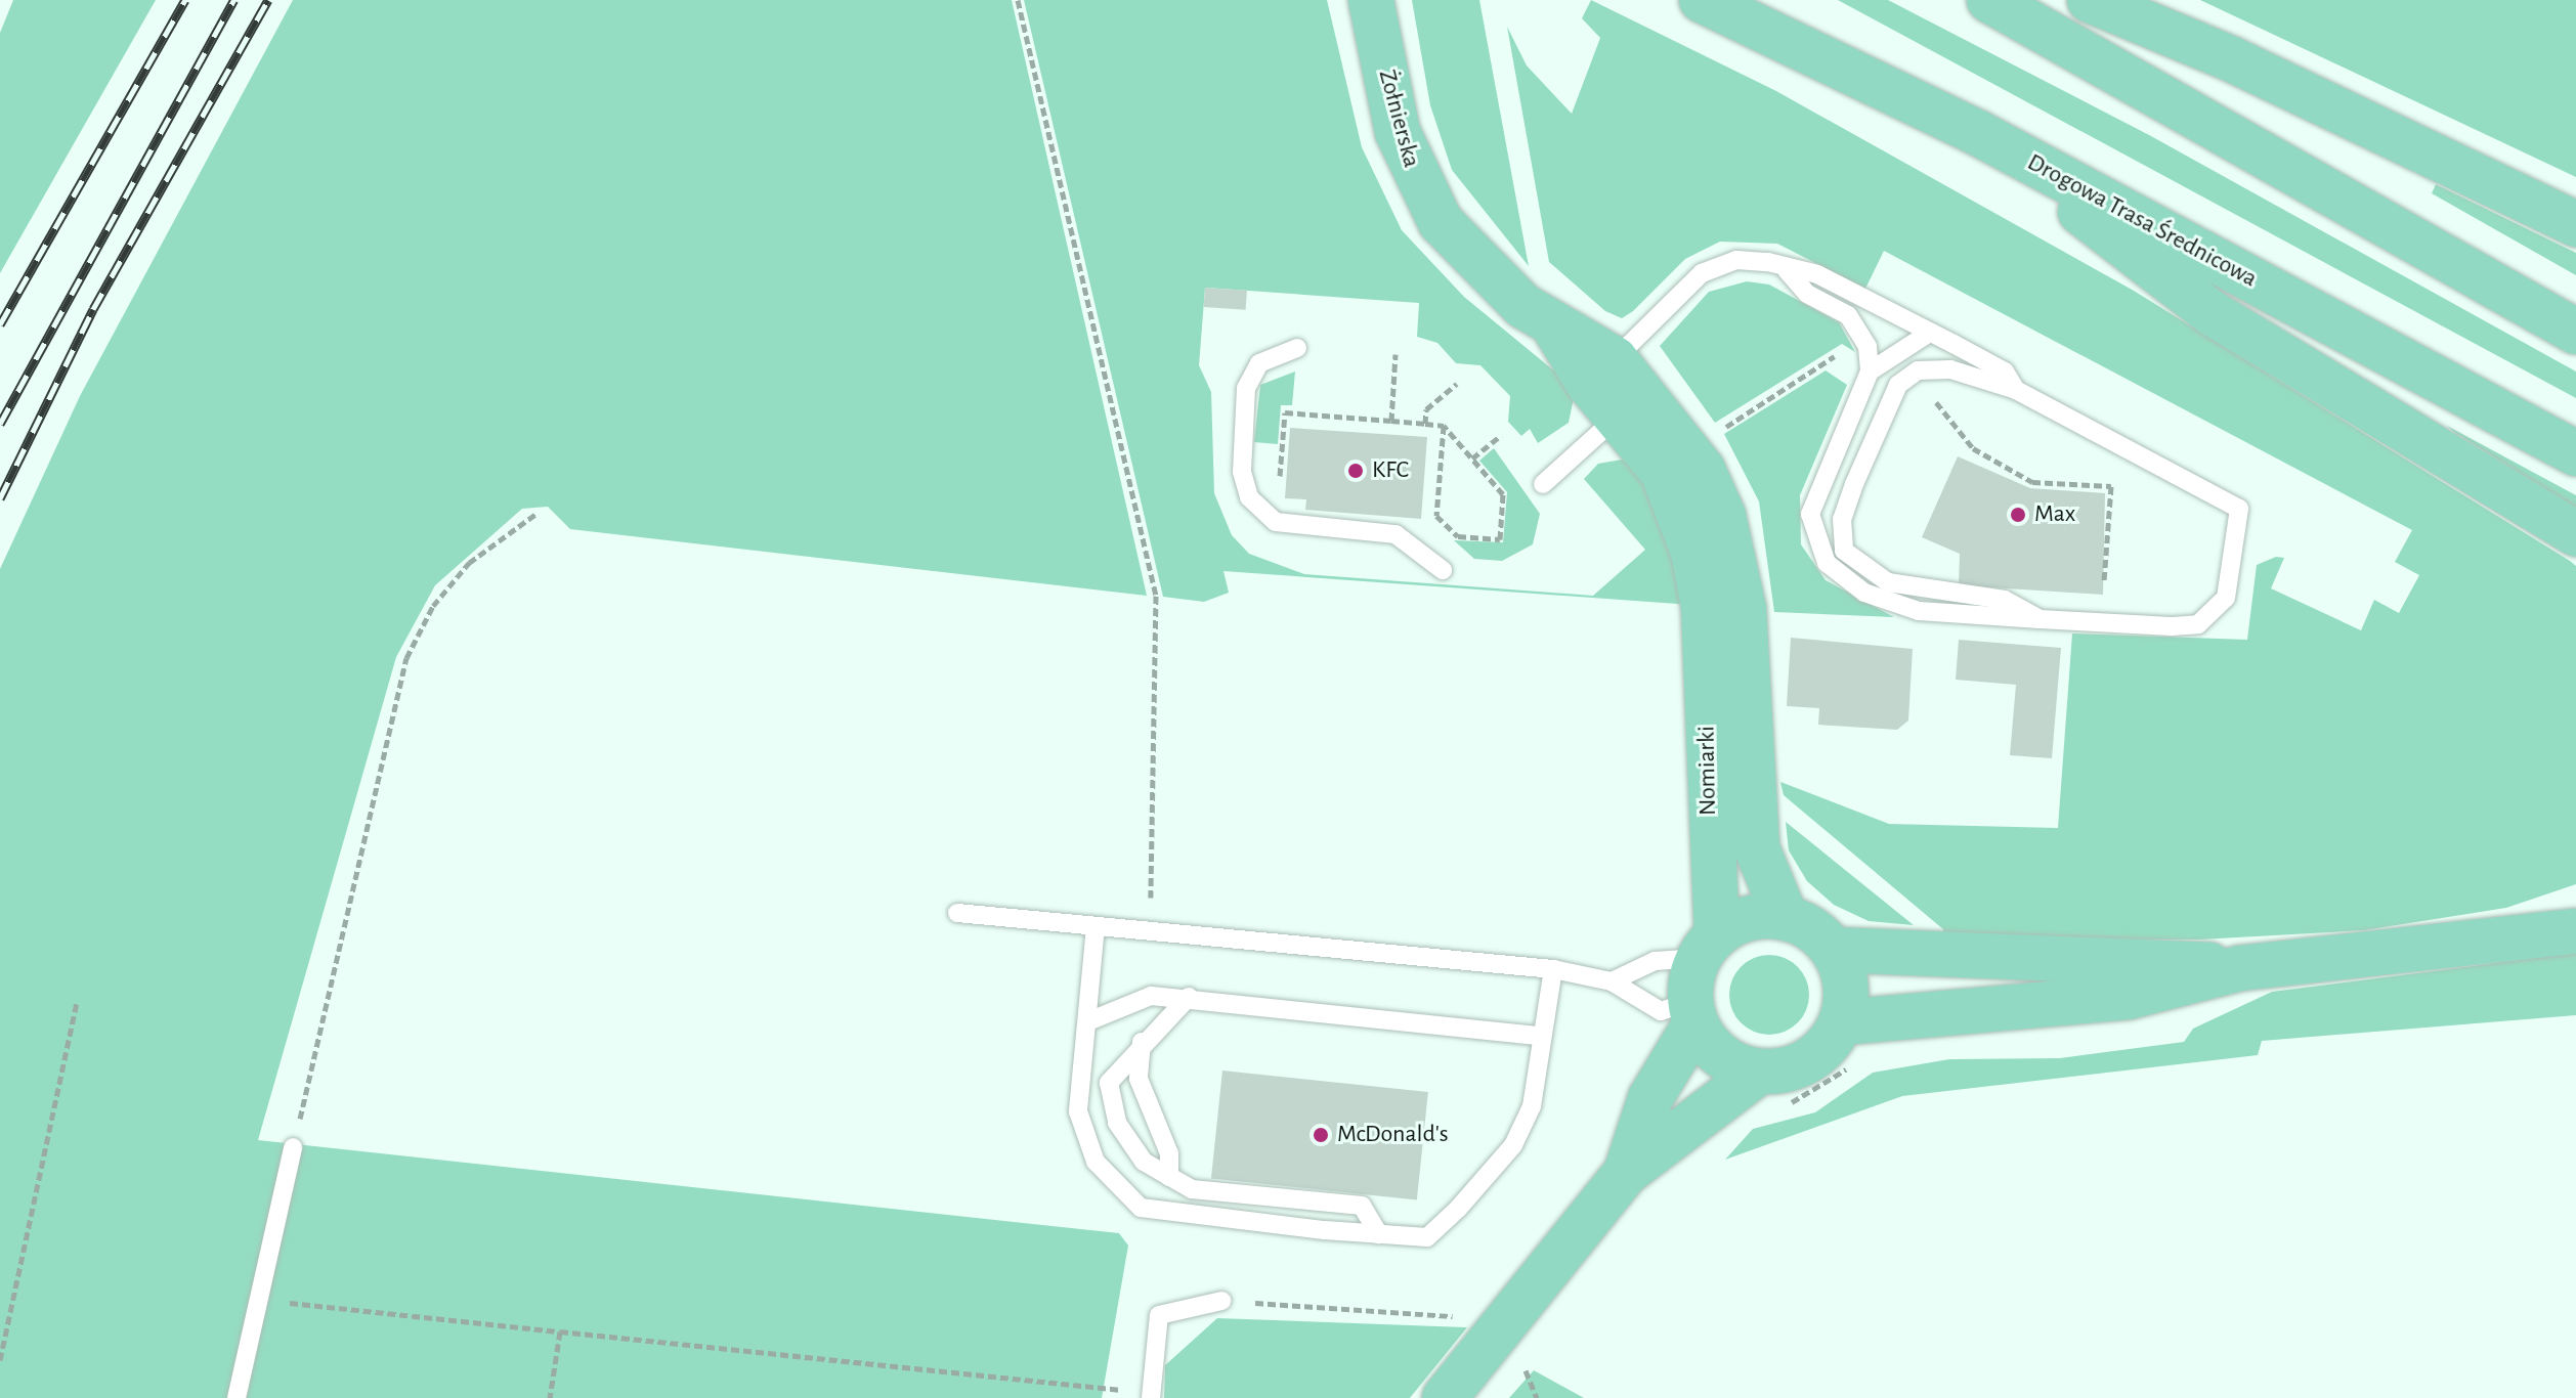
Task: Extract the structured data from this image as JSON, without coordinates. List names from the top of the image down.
{
  "streets": {
    "main road": ["Żołnierska", "Drogowa Trasa Średnicowa", "Nomiarki"]
  },
  "crossings": [
    ["Żołnierska", "Nomiarki"]
  ],
  "places": ["KFC", "Max", "McDonald's"]
}
